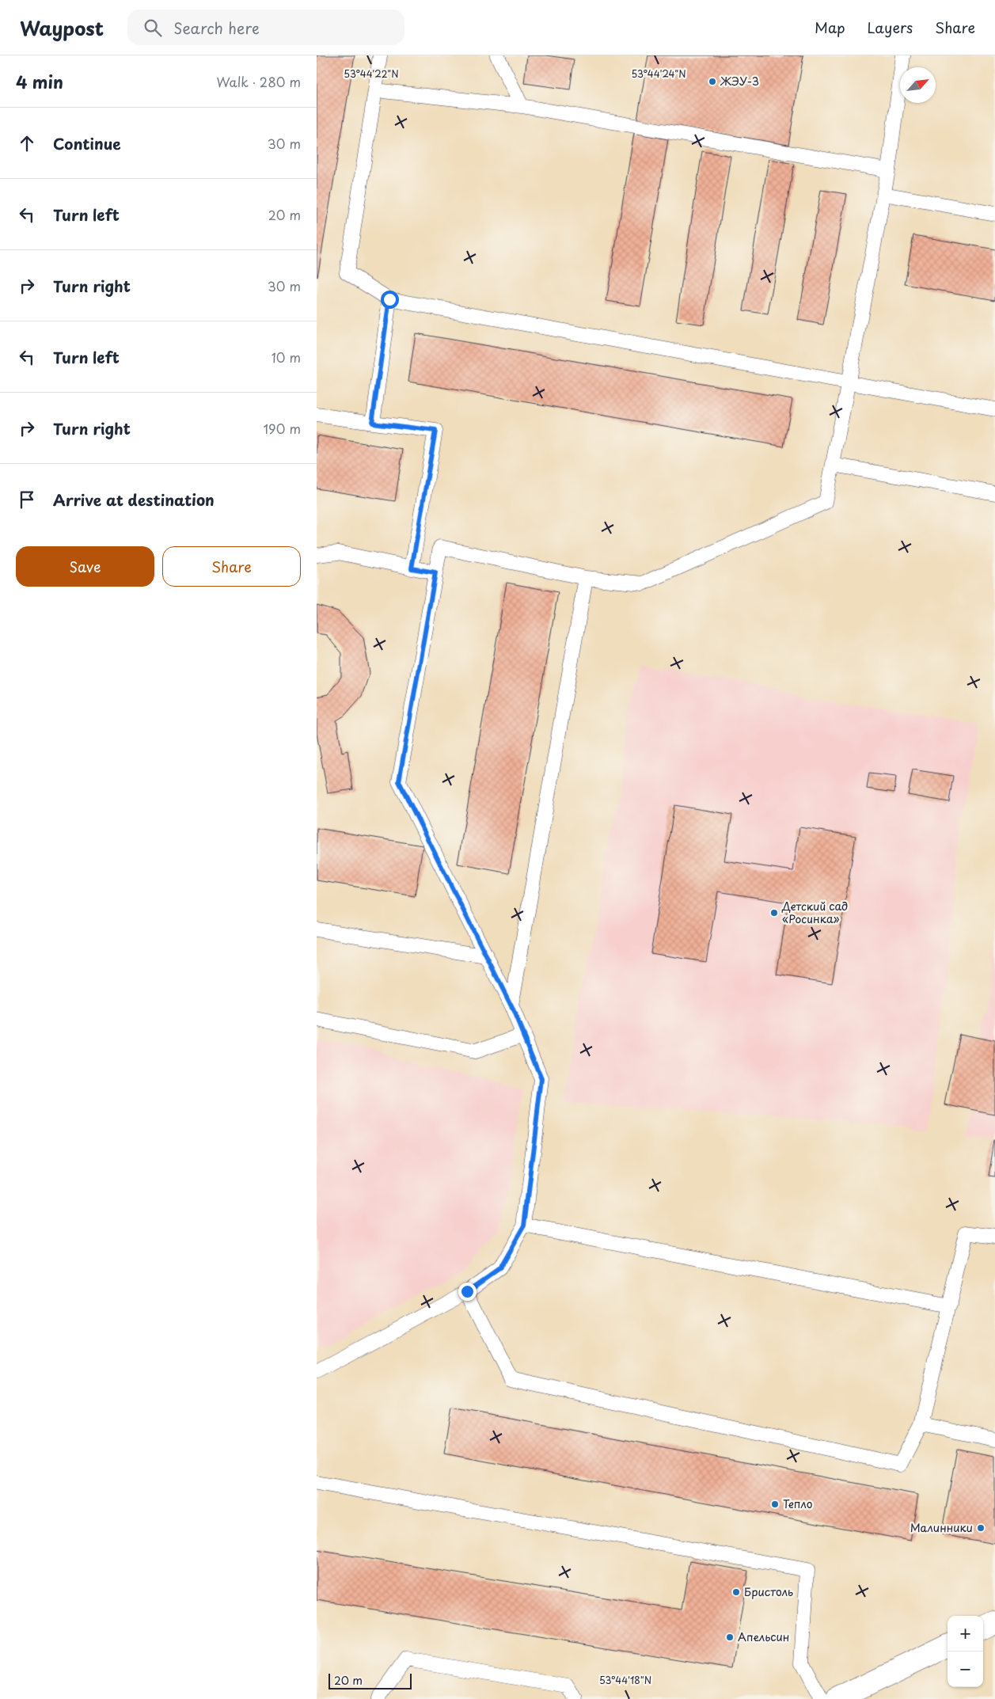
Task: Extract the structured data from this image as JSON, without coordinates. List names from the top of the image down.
{
  "places": [
    "ЖЭУ-3",
    "Детский сад «Росинка»",
    "Тепло",
    "Малинники",
    "Бристоль",
    "Апельсин"
  ],
  "scale_bar": "20 m",
  "north": "top right",
  "page": {
    "header": "Waypost",
    "search": "Search here",
    "nav": ["Map", "Layers", "Share"],
    "heading": ["4 min", "Walk · 280 m"],
    "list": [
      ["Continue", "30 m"],
      ["Turn left", "20 m"],
      ["Turn right", "30 m"],
      ["Turn left", "10 m"],
      ["Turn right", "190 m"],
      "Arrive at destination"
    ],
    "buttons": ["Save", "Share"],
    "map_buttons": ["+", "−"],
    "scale": "20 m"
  },
  "coordinates": ["53°44'22\"N", "53°44'24\"N", "53°44'18\"N"]
}
